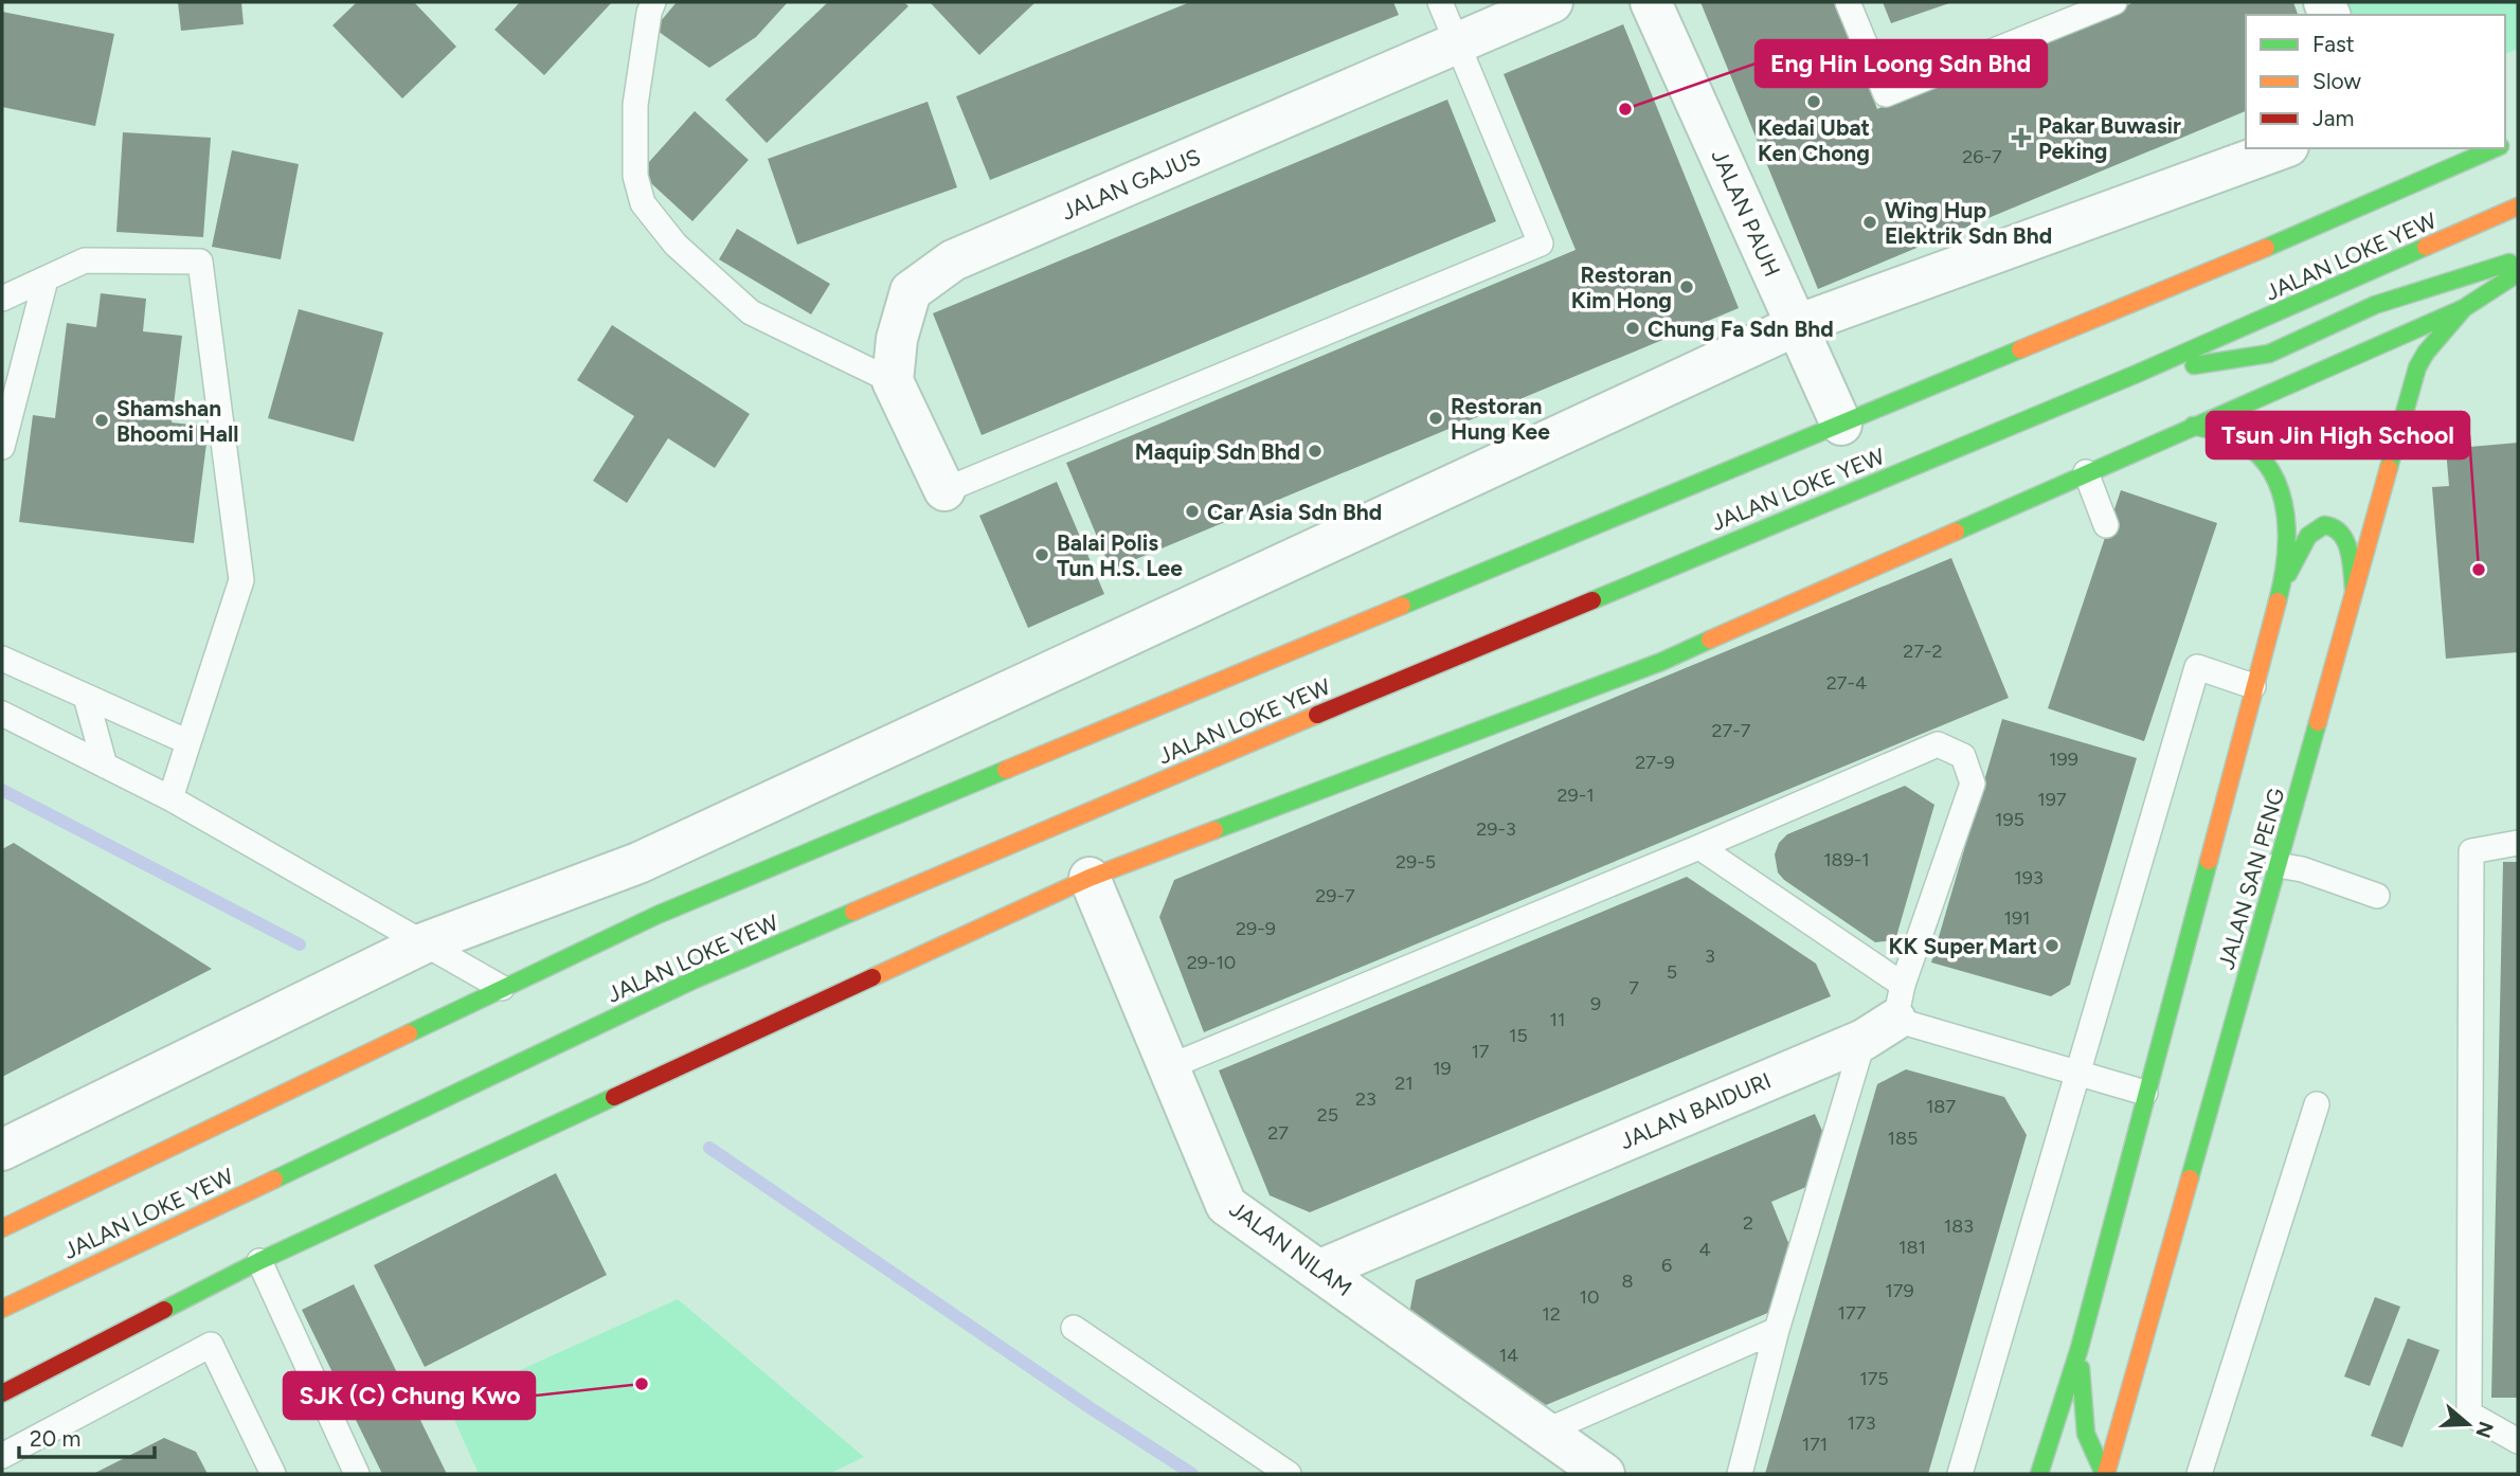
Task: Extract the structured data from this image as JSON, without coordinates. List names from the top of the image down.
{
  "streets": {
    "main road": ["JALAN LOKE YEW", "JALAN SAN PENG"],
    "street": [
      "JALAN GAJUS",
      "JALAN PAUH",
      "JALAN BAIDURI",
      "JALAN NILAM"
    ]
  },
  "crossings": [
    ["JALAN PAUH", "JALAN LOKE YEW"],
    ["JALAN BAIDURI", "JALAN NILAM"]
  ],
  "places": {
    "other": [
      "Kedai Ubat Ken Chong",
      "Eng Hin Loong Sdn Bhd",
      "Wing Hup Elektrik Sdn Bhd",
      "Restoran Kim Hong",
      "Chung Fa Sdn Bhd",
      "Restoran Hung Kee",
      "Shamshan Bhoomi Hall",
      "Maquip Sdn Bhd",
      "Car Asia Sdn Bhd",
      "Balai Polis Tun H.S. Lee",
      "Tsun Jin High School",
      "KK Super Mart",
      "SJK (C) Chung Kwo"
    ],
    "health": ["Pakar Buwasir Peking"]
  },
  "house_numbers": [
    "26-7",
    "27-2",
    "27-4",
    "27-7",
    "199",
    "27-9",
    "29-1",
    "197",
    "195",
    "29-3",
    "189-1",
    "29-5",
    "193",
    "29-7",
    "191",
    "29-9",
    "3",
    "29-10",
    "5",
    "7",
    "9",
    "11",
    "15",
    "17",
    "19",
    "21",
    "23",
    "187",
    "25",
    "27",
    "185",
    "2",
    "183",
    "181",
    "4",
    "6",
    "8",
    "179",
    "10",
    "177",
    "12",
    "14",
    "175",
    "173",
    "171"
  ],
  "legend": ["Fast", "Slow", "Jam"],
  "scale_bar": "20 m",
  "north": "right"
}
